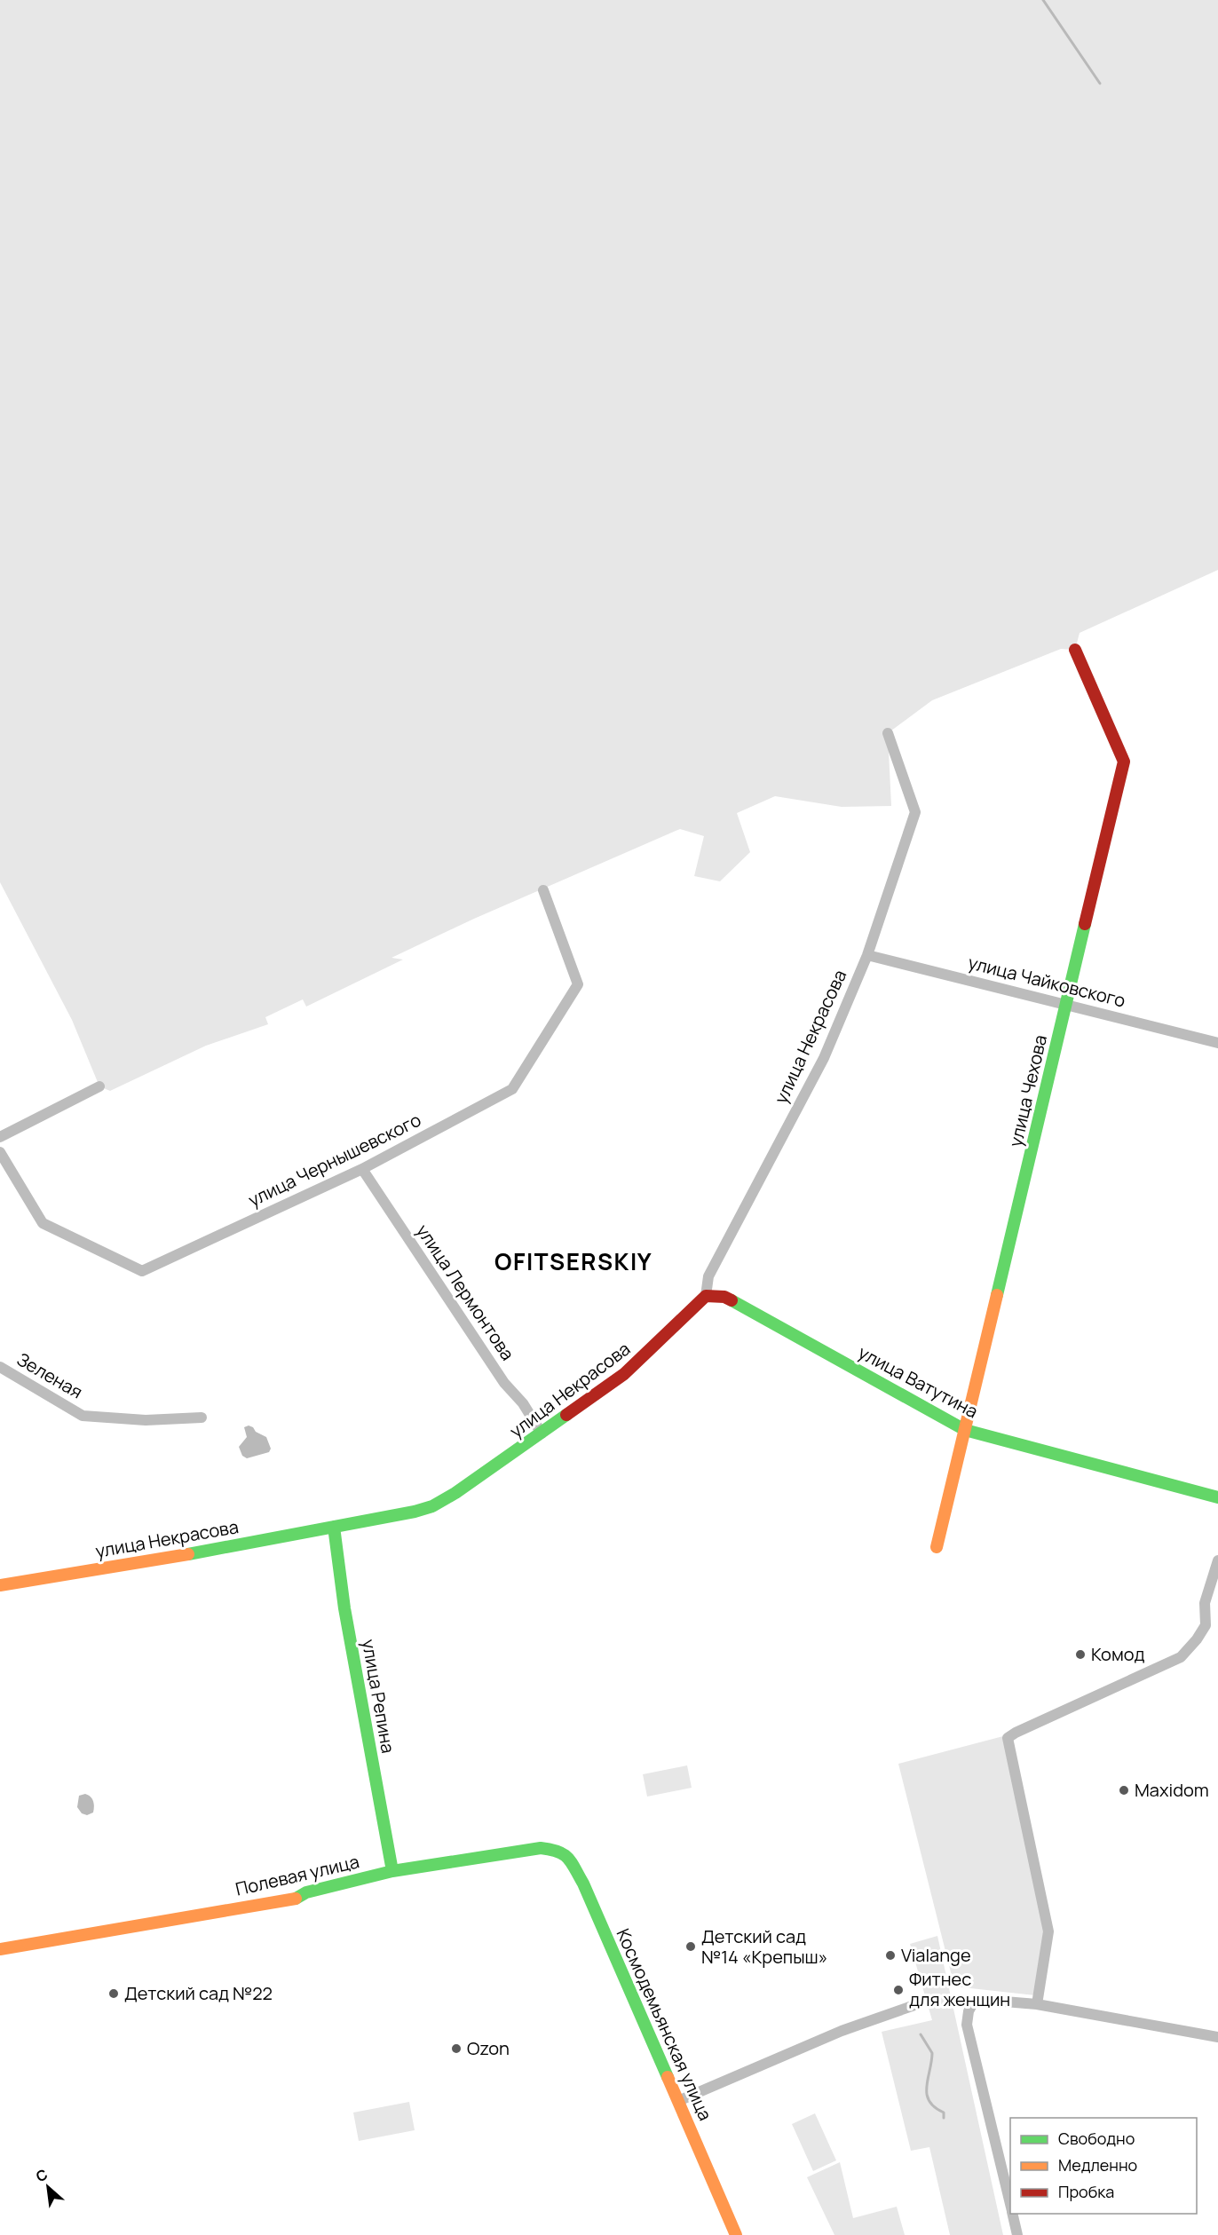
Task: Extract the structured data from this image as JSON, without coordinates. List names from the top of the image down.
{
  "streets": {
    "street": [
      "улица Чайковского",
      "улица Некрасова",
      "улица Чехова",
      "улица Чернышевского",
      "улица Лермонтова",
      "Зеленая",
      "улица Ватутина",
      "улица Репина",
      "Полевая улица",
      "Космодемьянская улица"
    ]
  },
  "crossings": [
    ["улица Чайковского", "улица Некрасова"],
    ["улица Чайковского", "улица Чехова"],
    ["улица Некрасова", "улица Лермонтова"],
    ["улица Некрасова", "улица Ватутина"],
    ["улица Некрасова", "улица Репина"],
    ["улица Чехова", "улица Ватутина"],
    ["улица Чернышевского", "улица Лермонтова"],
    ["улица Репина", "Полевая улица"],
    ["Полевая улица", "Космодемьянская улица"]
  ],
  "districts": ["OFITSERSKIY"],
  "places": [
    "Комод",
    "Maxidom",
    "Детский сад №14 «Крепыш»",
    "Vialange",
    "Фитнес для женщин",
    "Детский сад №22",
    "Ozon"
  ],
  "legend": ["Свободно", "Медленно", "Пробка"],
  "north": "top left"
}
